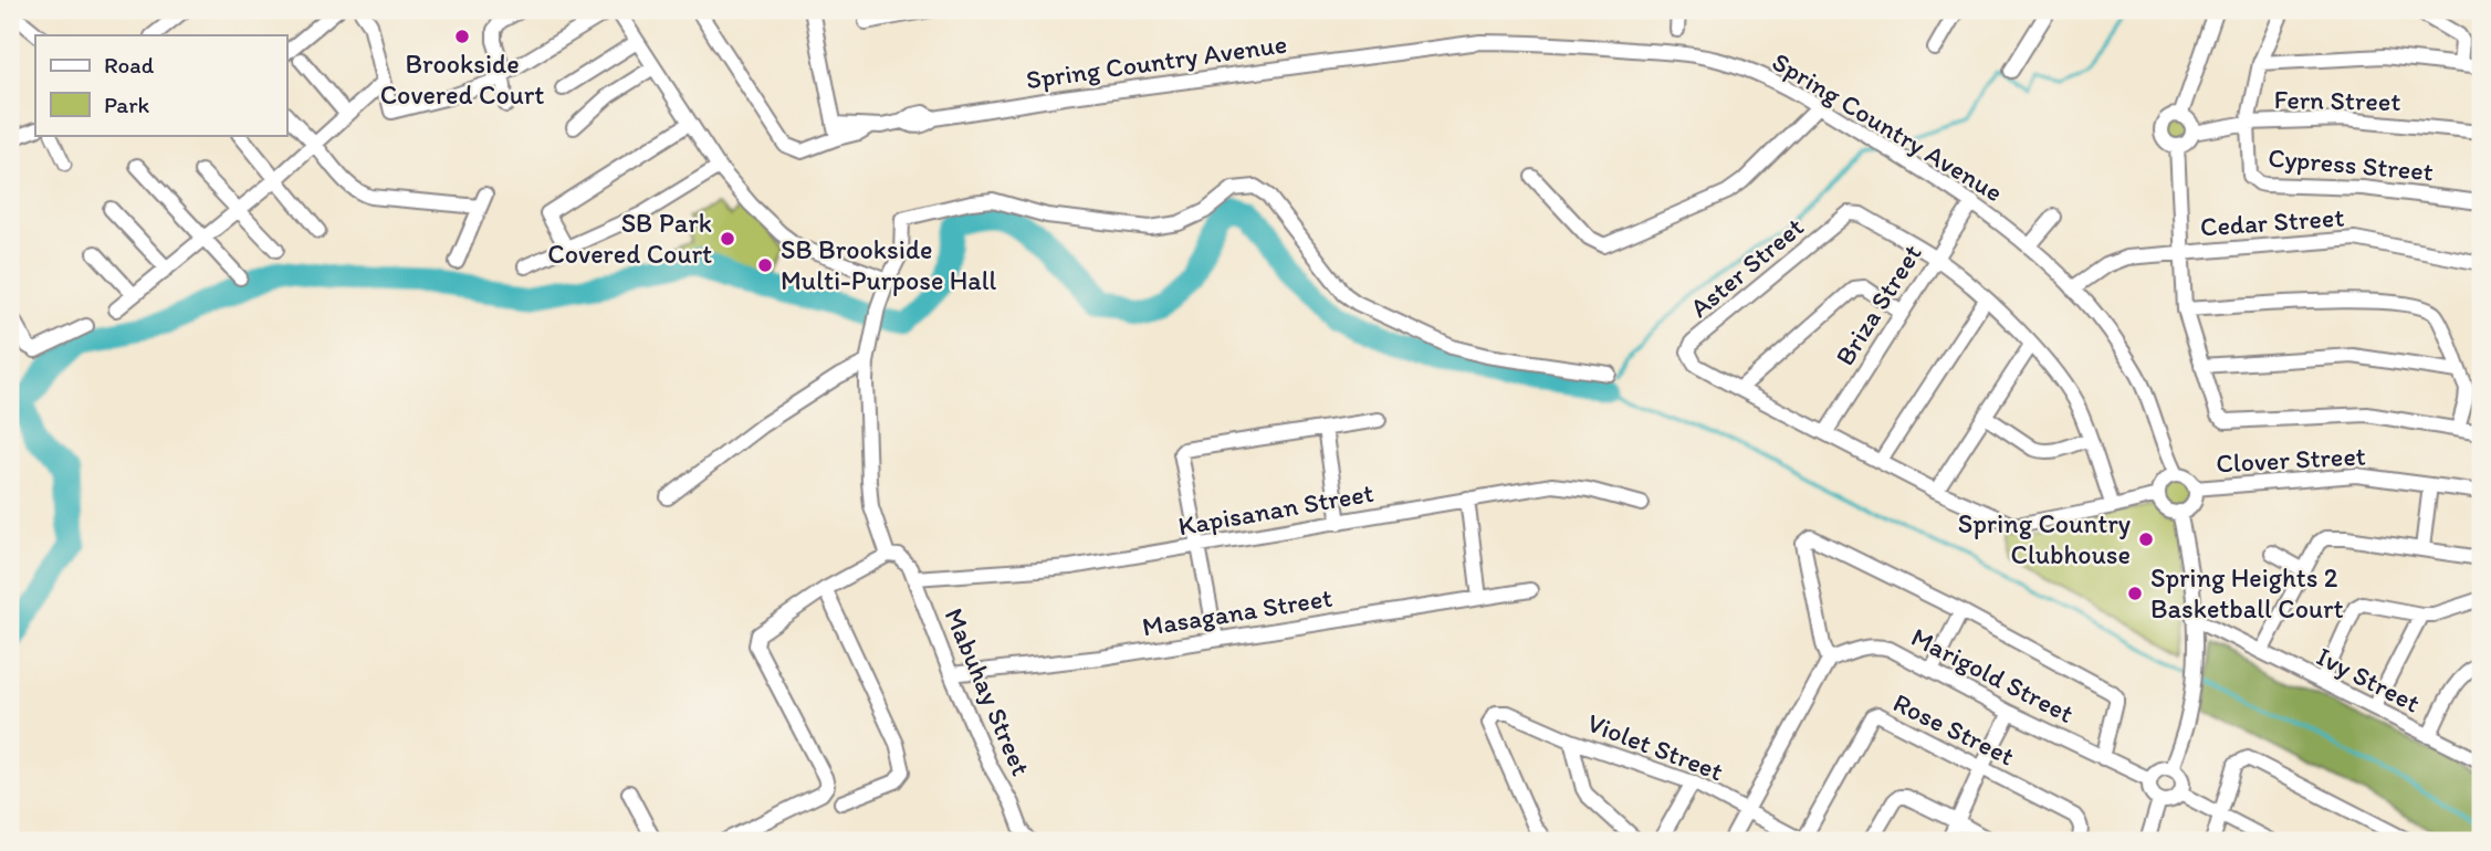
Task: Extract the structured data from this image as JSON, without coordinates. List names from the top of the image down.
{
  "streets": {
    "street": [
      "Spring Country Avenue",
      "Fern Street",
      "Cypress Street",
      "Cedar Street",
      "Aster Street",
      "Briza Street",
      "Clover Street",
      "Kapisanan Street",
      "Masagana Street",
      "Marigold Street",
      "Ivy Street",
      "Mabuhay Street",
      "Rose Street",
      "Violet Street"
    ]
  },
  "crossings": [
    ["Spring Country Avenue", "Cedar Street"],
    ["Spring Country Avenue", "Aster Street"],
    ["Spring Country Avenue", "Briza Street"],
    ["Spring Country Avenue", "Clover Street"],
    ["Fern Street", "Cypress Street"],
    ["Aster Street", "Briza Street"],
    ["Aster Street", "Clover Street"],
    ["Kapisanan Street", "Mabuhay Street"],
    ["Masagana Street", "Mabuhay Street"],
    ["Rose Street", "Violet Street"]
  ],
  "places": [
    "Brookside Covered Court",
    "SB Park Covered Court",
    "SB Brookside Multi-Purpose Hall",
    "Spring Country Clubhouse",
    "Spring Heights 2 Basketball Court"
  ],
  "legend": ["Road", "Park"]
}
